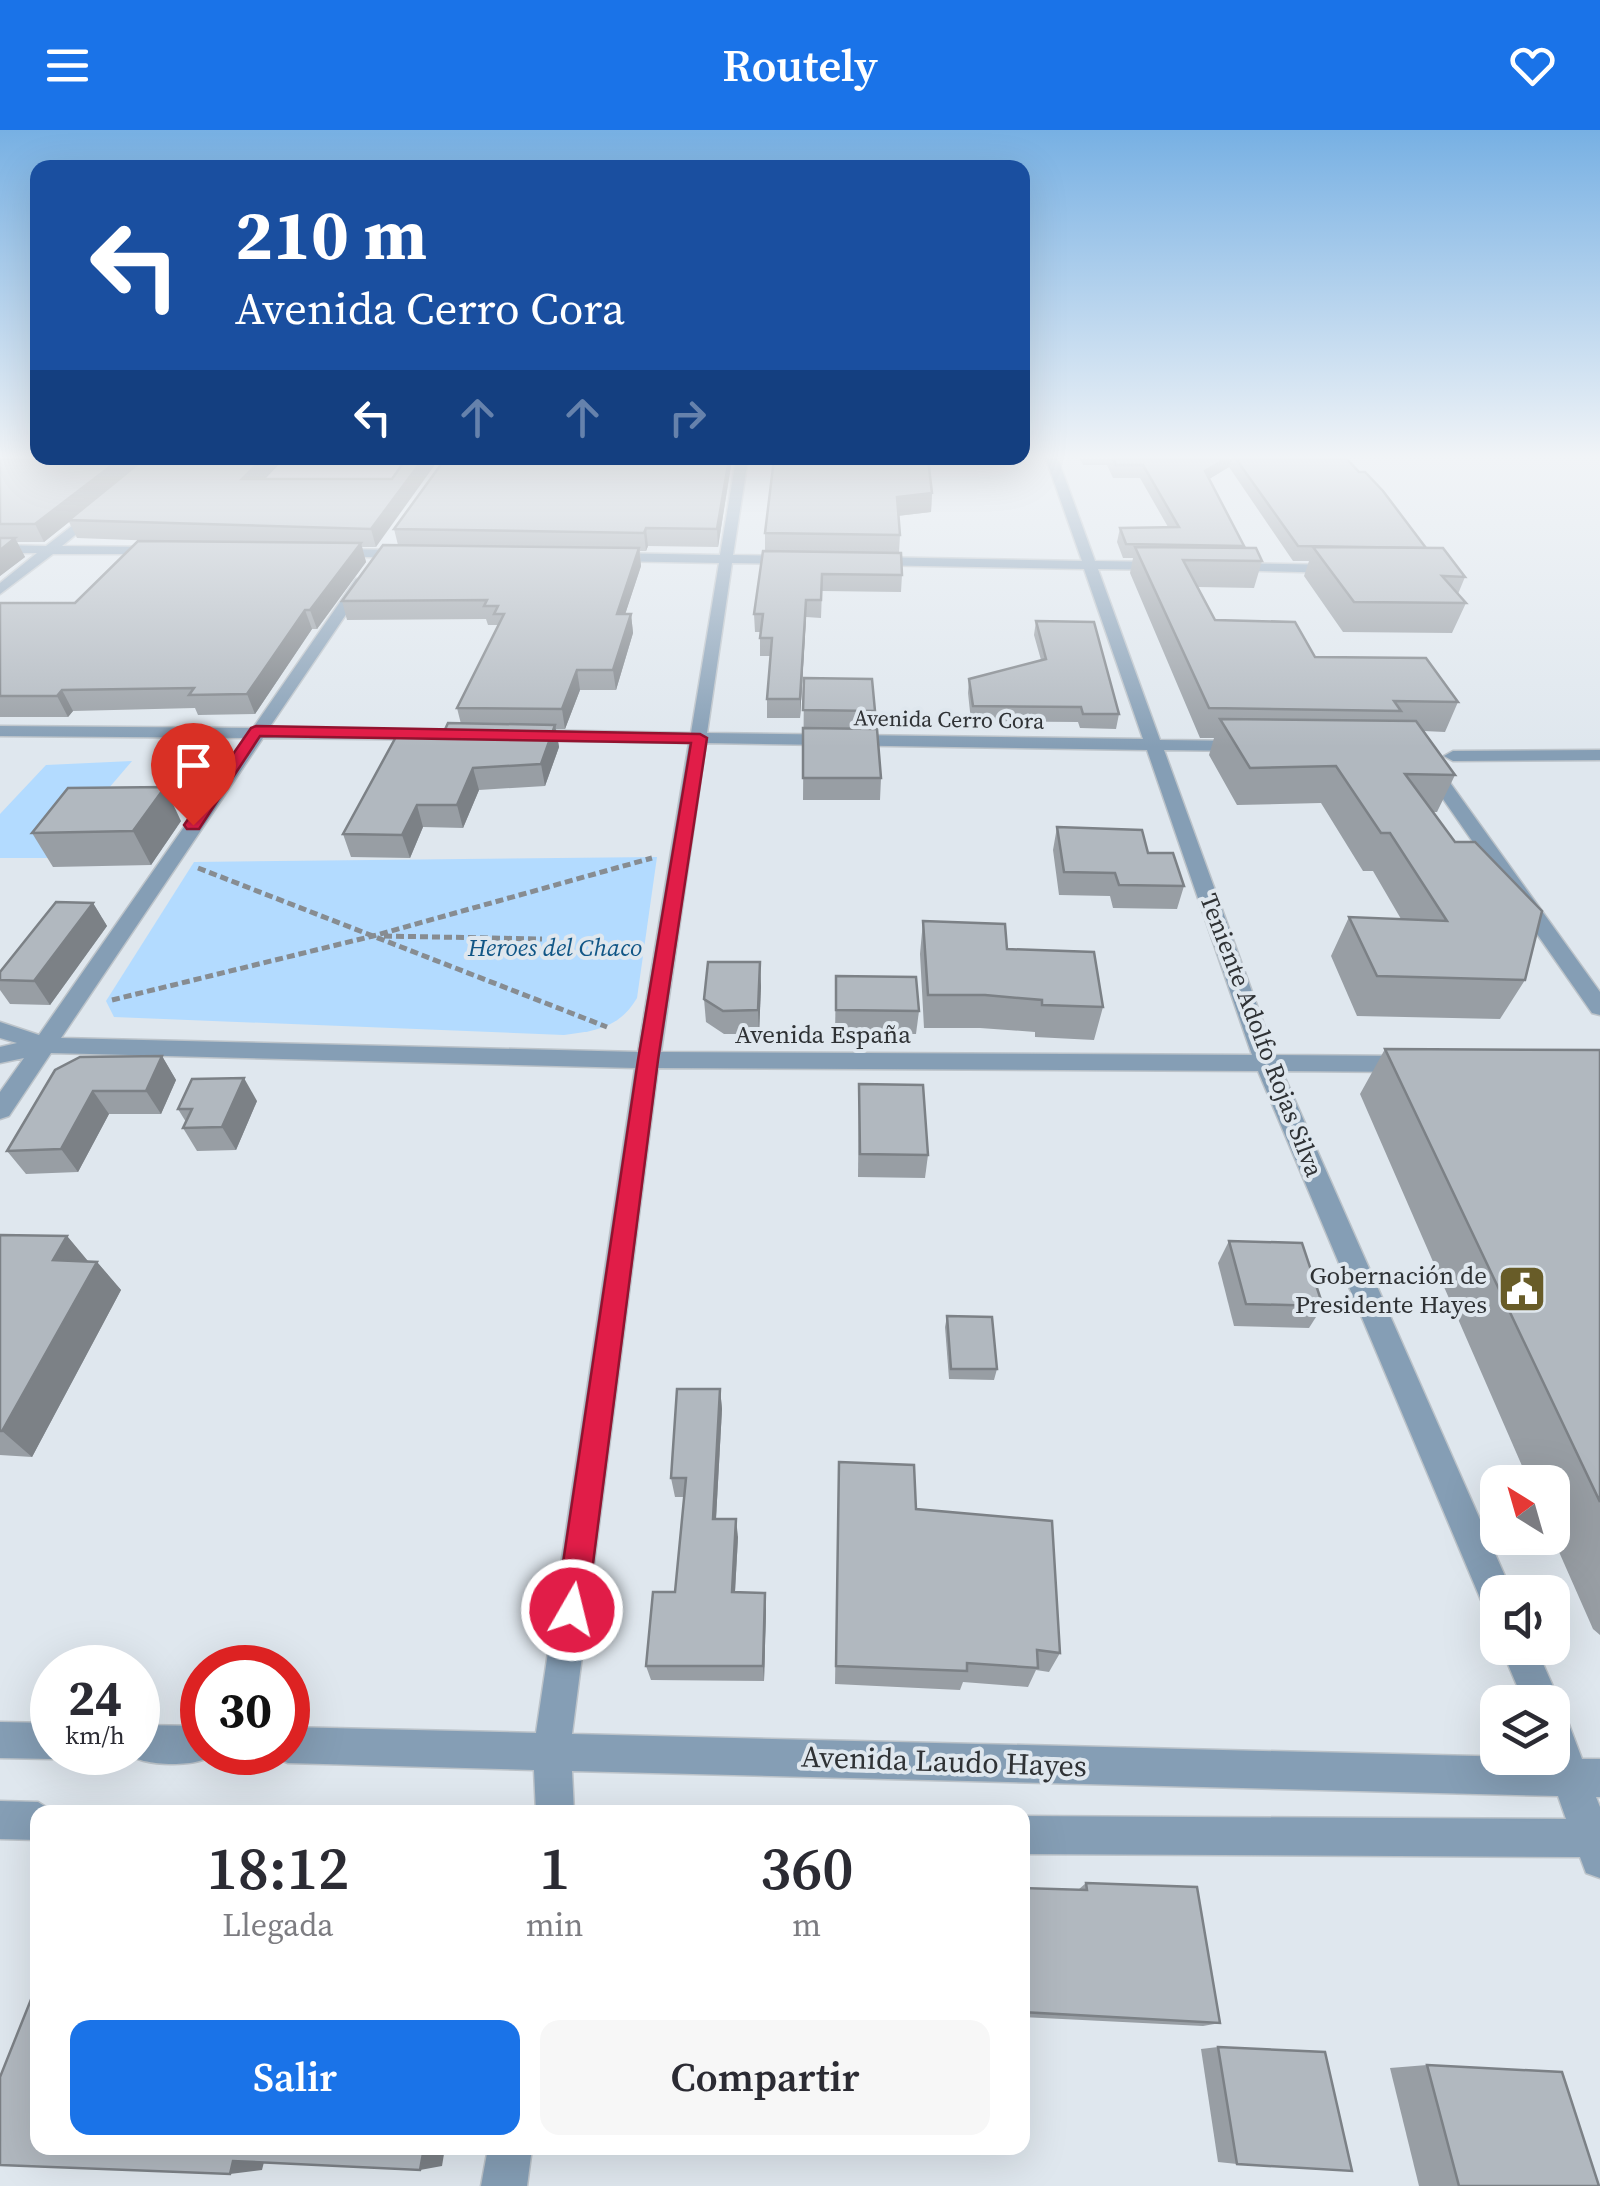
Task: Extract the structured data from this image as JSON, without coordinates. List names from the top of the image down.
{
  "streets": {
    "street": [
      "Avenida Cerro Cora",
      "Avenida España",
      "Teniente Adolfo Rojas Silva",
      "Avenida Laudo Hayes"
    ]
  },
  "crossings": [
    ["Avenida Cerro Cora", "Teniente Adolfo Rojas Silva"],
    ["Avenida España", "Teniente Adolfo Rojas Silva"]
  ],
  "parks": ["Heroes del Chaco"],
  "places": {
    "public building": ["Gobernación de Presidente Hayes"]
  },
  "north": "top left",
  "page": {
    "header": "Routely",
    "turn": ["210 m", "Avenida Cerro Cora"],
    "speed": "24 km/h",
    "limit": "30",
    "eta": [
      "18:12",
      "Llegada",
      "1",
      "min",
      "360",
      "m"
    ],
    "buttons": ["Salir", "Compartir"]
  }
}
